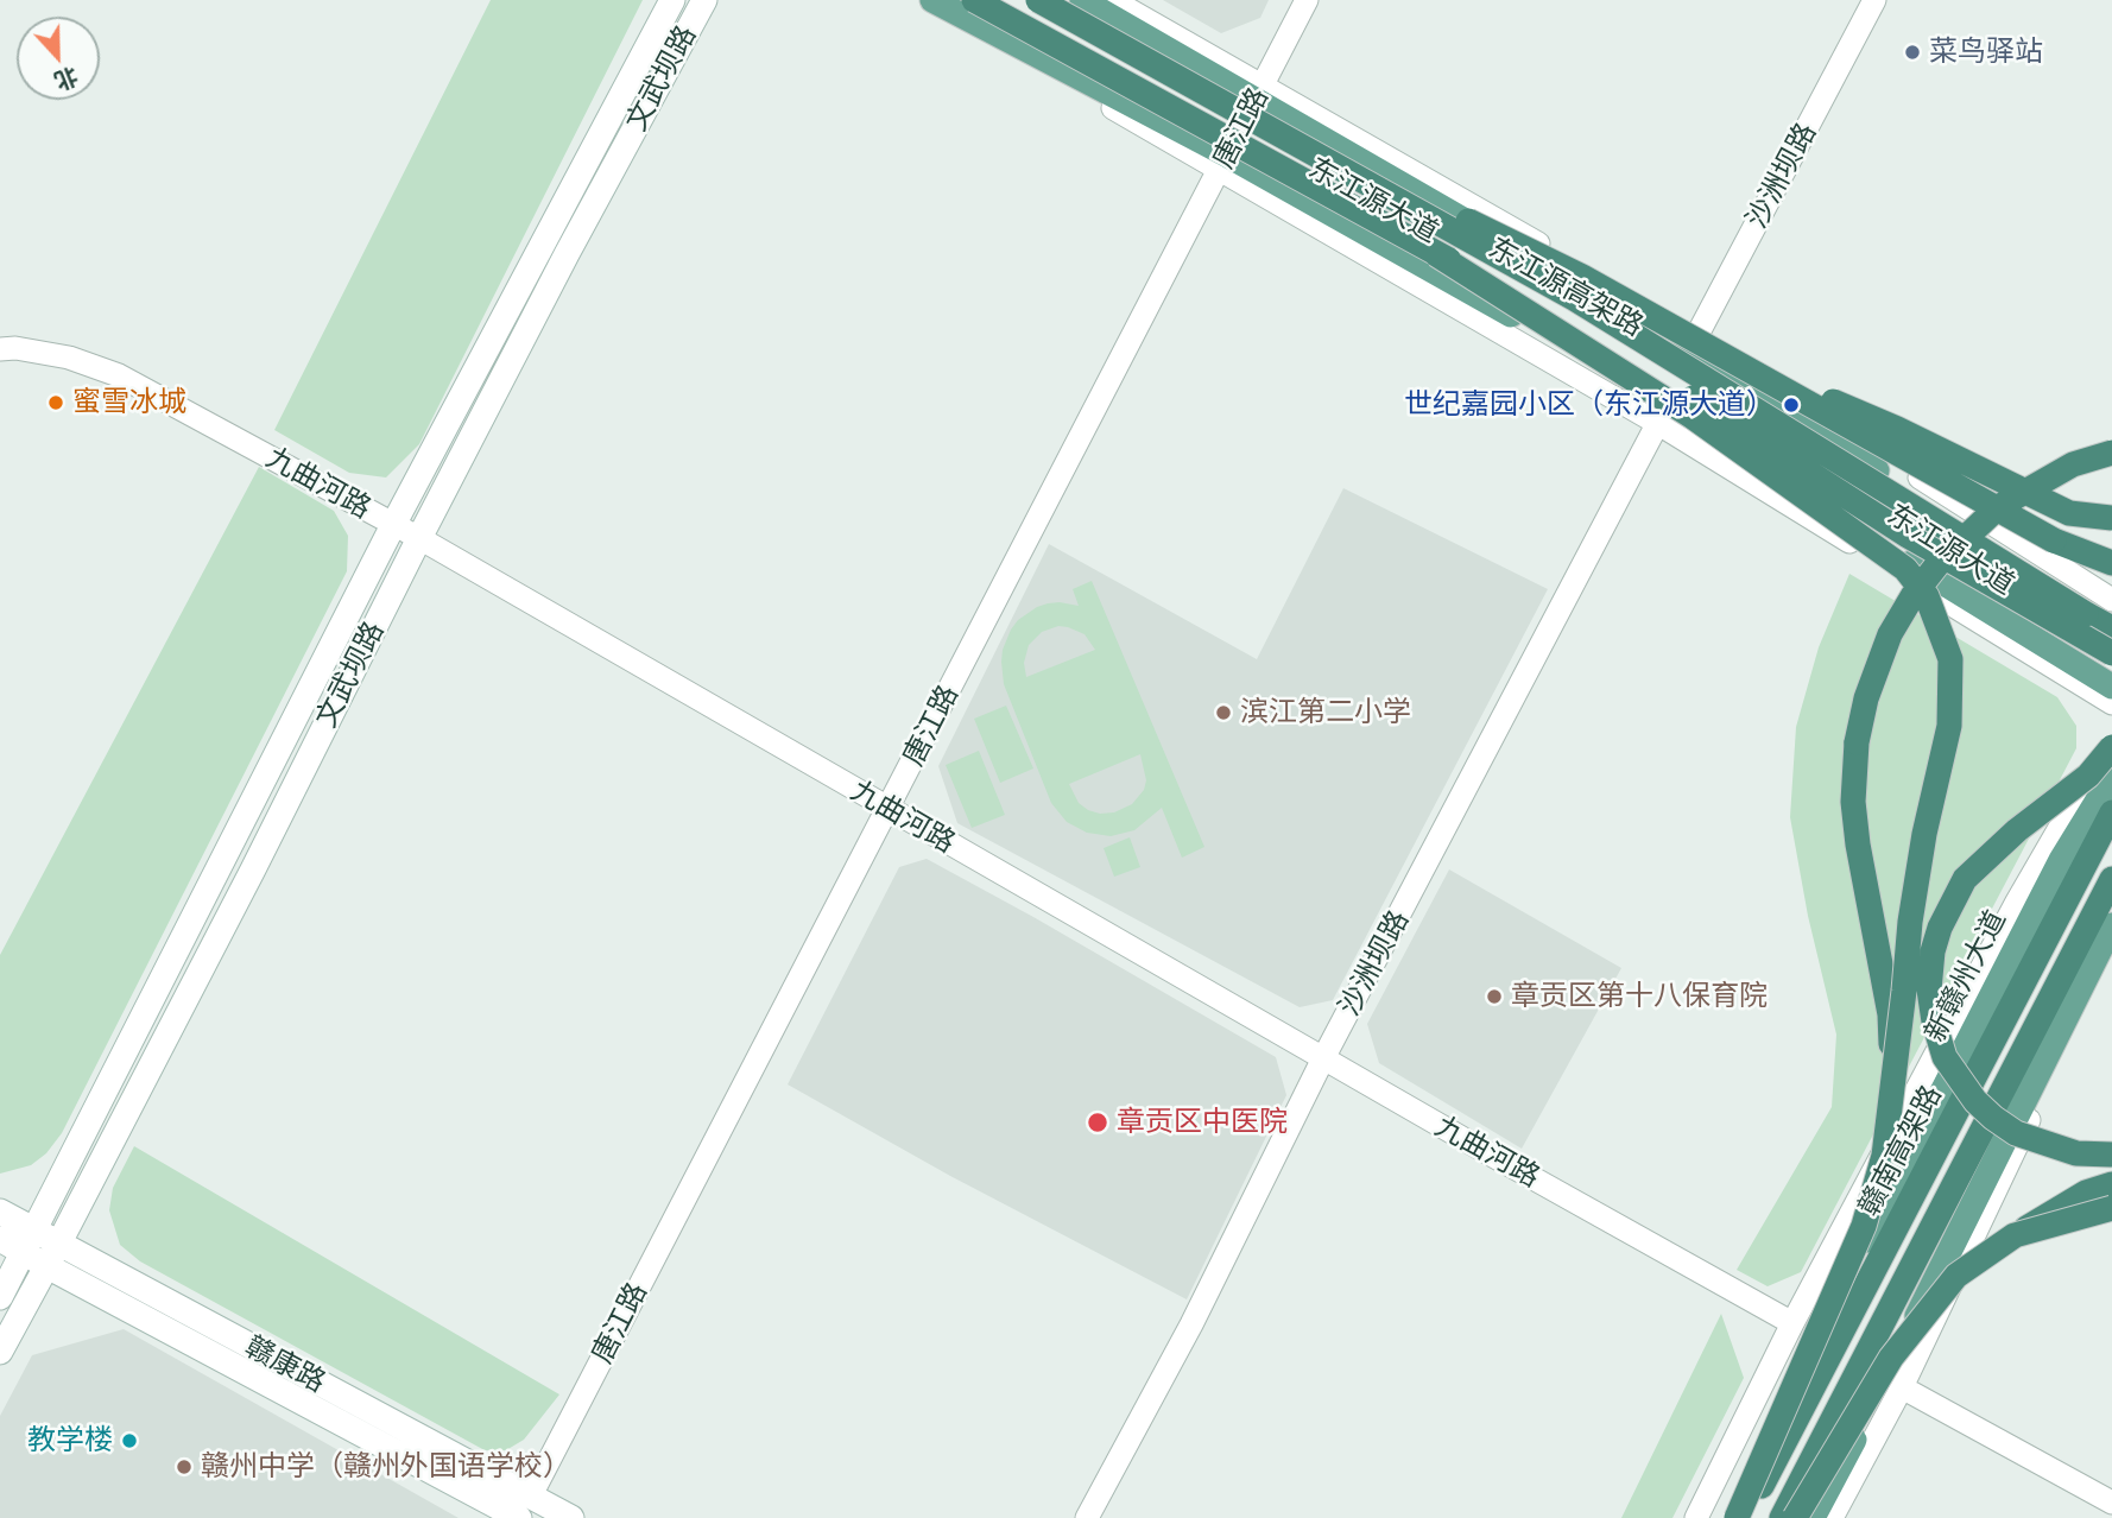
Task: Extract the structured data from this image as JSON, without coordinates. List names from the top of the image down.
{
  "streets": {
    "highway": ["东江源高架路", "赣南高架路"],
    "main road": [
      "文武坝路",
      "东江源大道",
      "新赣州大道",
      "赣康路"
    ],
    "street": ["唐江路", "沙洲坝路", "九曲河路"]
  },
  "crossings": [
    ["文武坝路", "九曲河路"],
    ["文武坝路", "赣康路"],
    ["唐江路", "东江源大道"],
    ["唐江路", "九曲河路"],
    ["唐江路", "赣康路"],
    ["沙洲坝路", "东江源大道"],
    ["沙洲坝路", "九曲河路"]
  ],
  "places": [
    "菜鸟驿站",
    "蜜雪冰城",
    "世纪嘉园小区（东江源大道）",
    "滨江第二小学",
    "章贡区第十八保育院",
    "章贡区中医院",
    "教学楼",
    "赣州中学（赣州外国语学校）"
  ],
  "north": "bottom"
}
